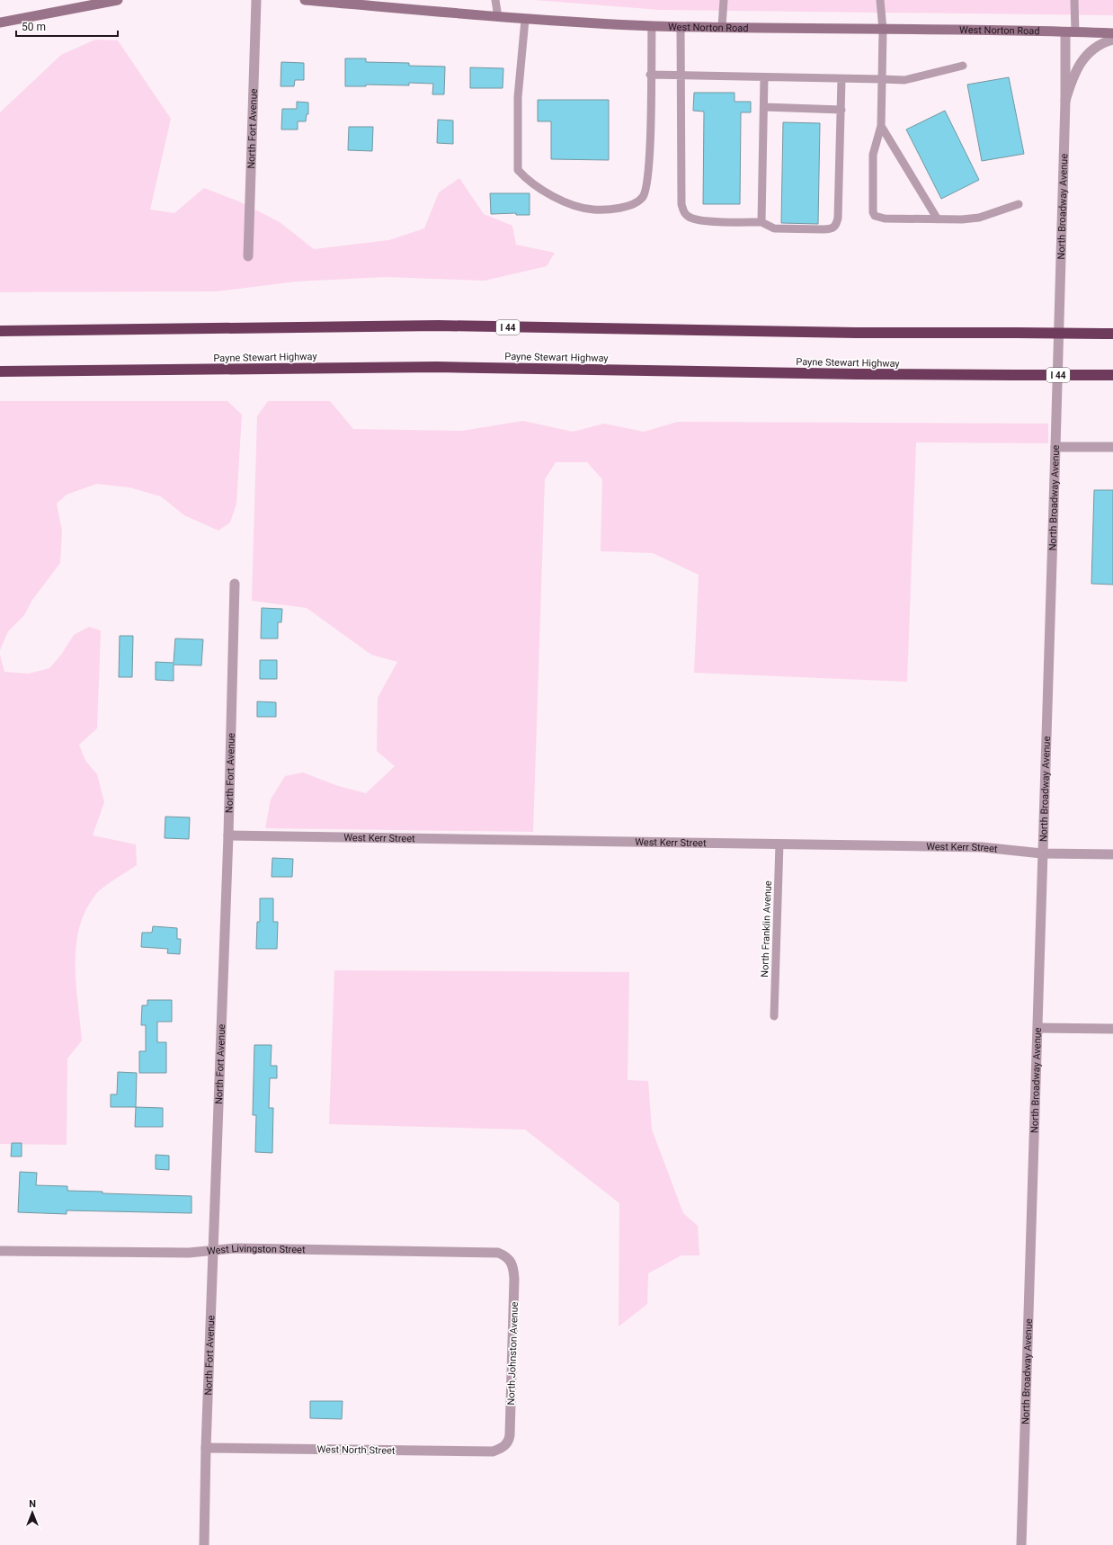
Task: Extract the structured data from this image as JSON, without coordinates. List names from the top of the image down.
{
  "streets": {
    "highway": ["I 44", "Payne Stewart Highway"],
    "main road": ["West Norton Road"],
    "street": [
      "North Fort Avenue",
      "North Broadway Avenue",
      "West Kerr Street",
      "West Livingston Street",
      "North Johnston Avenue",
      "West North Street"
    ],
    "lane": ["North Franklin Avenue"]
  },
  "crossings": [
    ["West Norton Road", "North Broadway Avenue"],
    ["North Fort Avenue", "West Kerr Street"],
    ["North Fort Avenue", "West Livingston Street"],
    ["North Fort Avenue", "West North Street"],
    ["North Broadway Avenue", "West Kerr Street"],
    ["West Kerr Street", "North Franklin Avenue"],
    ["West Livingston Street", "North Johnston Avenue"],
    ["North Johnston Avenue", "West North Street"]
  ],
  "scale_bar": "50 m",
  "north": "top"
}
